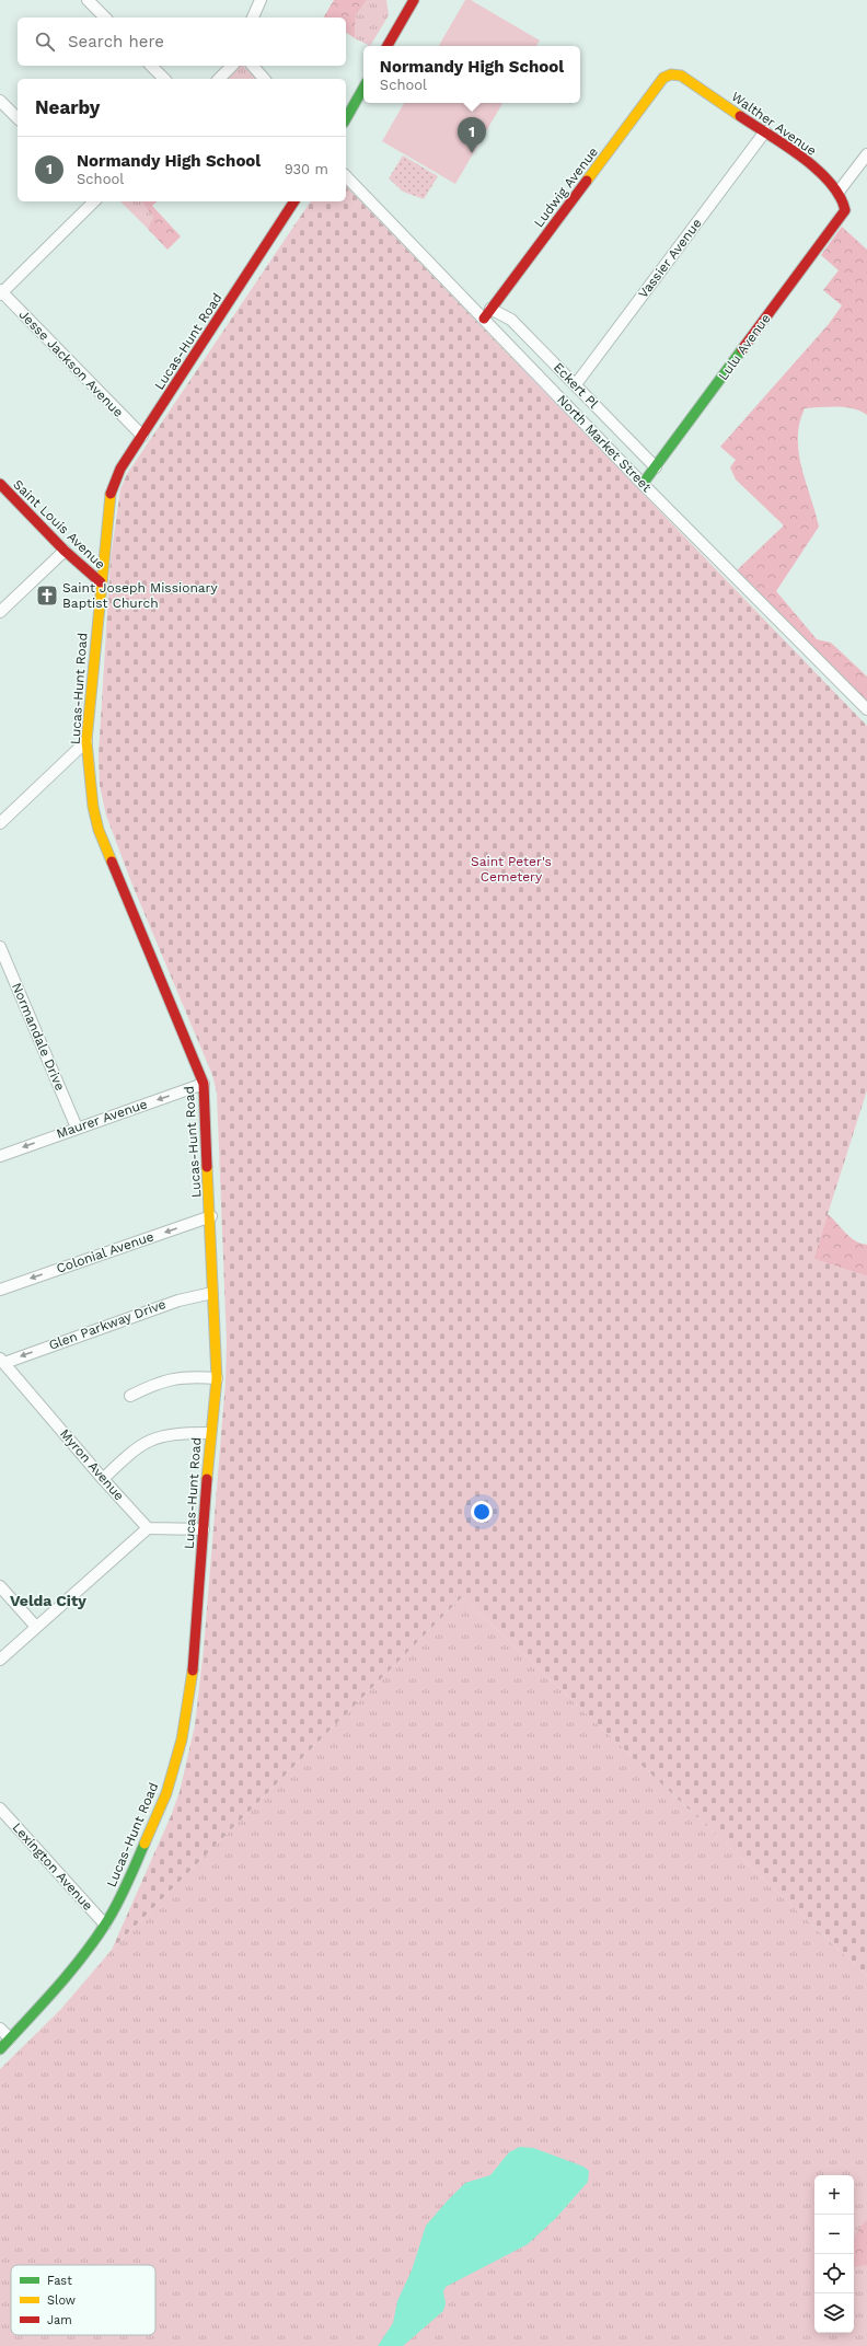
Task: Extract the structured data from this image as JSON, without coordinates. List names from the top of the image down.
{
  "streets": {
    "main road": [
      "Walther Avenue",
      "Ludwig Avenue",
      "Lucas-Hunt Road",
      "Lulu Avenue",
      "Saint Louis Avenue"
    ],
    "street": [
      "Vassier Avenue",
      "Jesse Jackson Avenue",
      "Eckert Pl",
      "North Market Street",
      "Normandale Drive",
      "Maurer Avenue",
      "Colonial Avenue",
      "Glen Parkway Drive",
      "Myron Avenue",
      "Lexington Avenue"
    ]
  },
  "crossings": [
    ["Walther Avenue", "Ludwig Avenue"],
    ["Walther Avenue", "Vassier Avenue"],
    ["Walther Avenue", "Lulu Avenue"],
    ["Ludwig Avenue", "Eckert Pl"],
    ["Ludwig Avenue", "North Market Street"],
    ["Vassier Avenue", "Eckert Pl"],
    ["Lucas-Hunt Road", "Jesse Jackson Avenue"],
    ["Lucas-Hunt Road", "Saint Louis Avenue"],
    ["Lucas-Hunt Road", "Maurer Avenue"],
    ["Lucas-Hunt Road", "Colonial Avenue"],
    ["Lucas-Hunt Road", "Glen Parkway Drive"],
    ["Lucas-Hunt Road", "Lexington Avenue"],
    ["Lulu Avenue", "Eckert Pl"],
    ["Lulu Avenue", "North Market Street"],
    ["Normandale Drive", "Maurer Avenue"],
    ["Glen Parkway Drive", "Myron Avenue"]
  ],
  "one_way": ["Maurer Avenue", "Colonial Avenue"],
  "districts": ["Velda City"],
  "parks": ["Saint Peter's Cemetery"],
  "places": {
    "church": ["Saint Joseph Missionary Baptist Church"]
  },
  "legend": ["Fast", "Slow", "Jam"],
  "page": {
    "search": "Search here",
    "popup": ["Normandy High School", "School"],
    "heading": "Nearby",
    "pins": "1",
    "list": [
      {
        "mark": "1",
        "name": "Normandy High School",
        "note": "School",
        "value": "930 m"
      }
    ],
    "map_buttons": ["+", "−"]
  }
}
